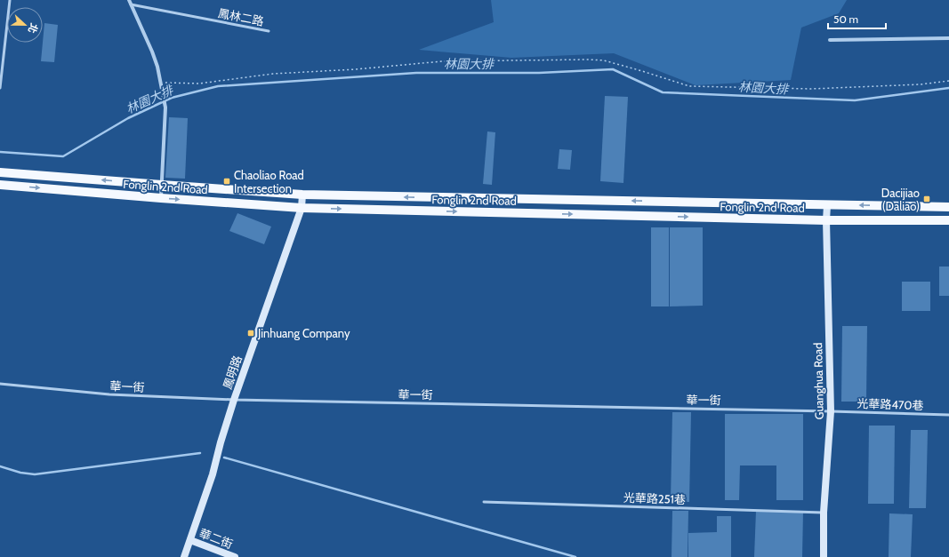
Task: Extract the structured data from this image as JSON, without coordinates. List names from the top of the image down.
{
  "streets": {
    "main road": ["Fonglin 2nd Road"],
    "street": ["鳳明路", "Guanghua Road", "華二街"],
    "lane": [
      "鳳林二路",
      "華一街",
      "光華路470巷",
      "光華路251巷"
    ]
  },
  "crossings": [
    ["Fonglin 2nd Road", "鳳明路"],
    ["Fonglin 2nd Road", "Guanghua Road"],
    ["鳳明路", "華一街"],
    ["鳳明路", "華二街"],
    ["Guanghua Road", "華一街"],
    ["Guanghua Road", "光華路470巷"],
    ["Guanghua Road", "光華路251巷"],
    ["華一街", "光華路470巷"]
  ],
  "water": ["林園大排"],
  "places": {
    "transit": ["Chaoliao Road Intersection", "Dacijiao (Daliao)", "Jinhuang Company"]
  },
  "scale_bar": "50 m",
  "north": "right"
}
